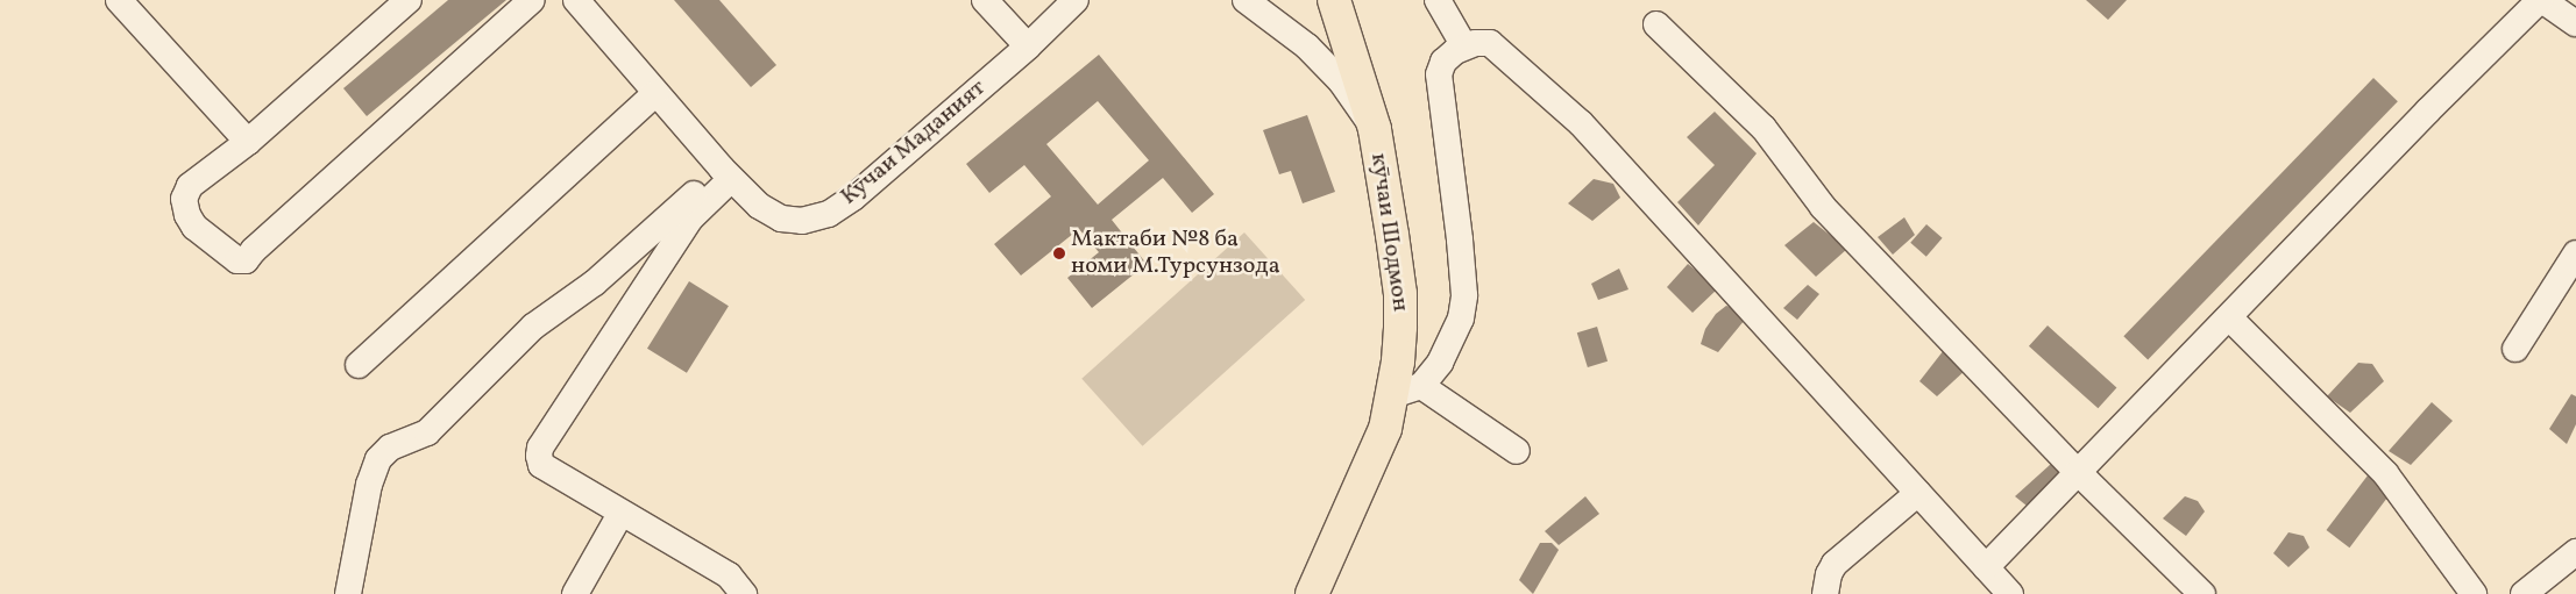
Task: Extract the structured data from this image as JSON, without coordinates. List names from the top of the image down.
{
  "streets": {
    "main road": ["кӯчаи Шодмон"],
    "street": ["Кӯчаи Маданият"]
  },
  "places": ["Мактаби №8 ба номи М.Турсунзода"]
}
